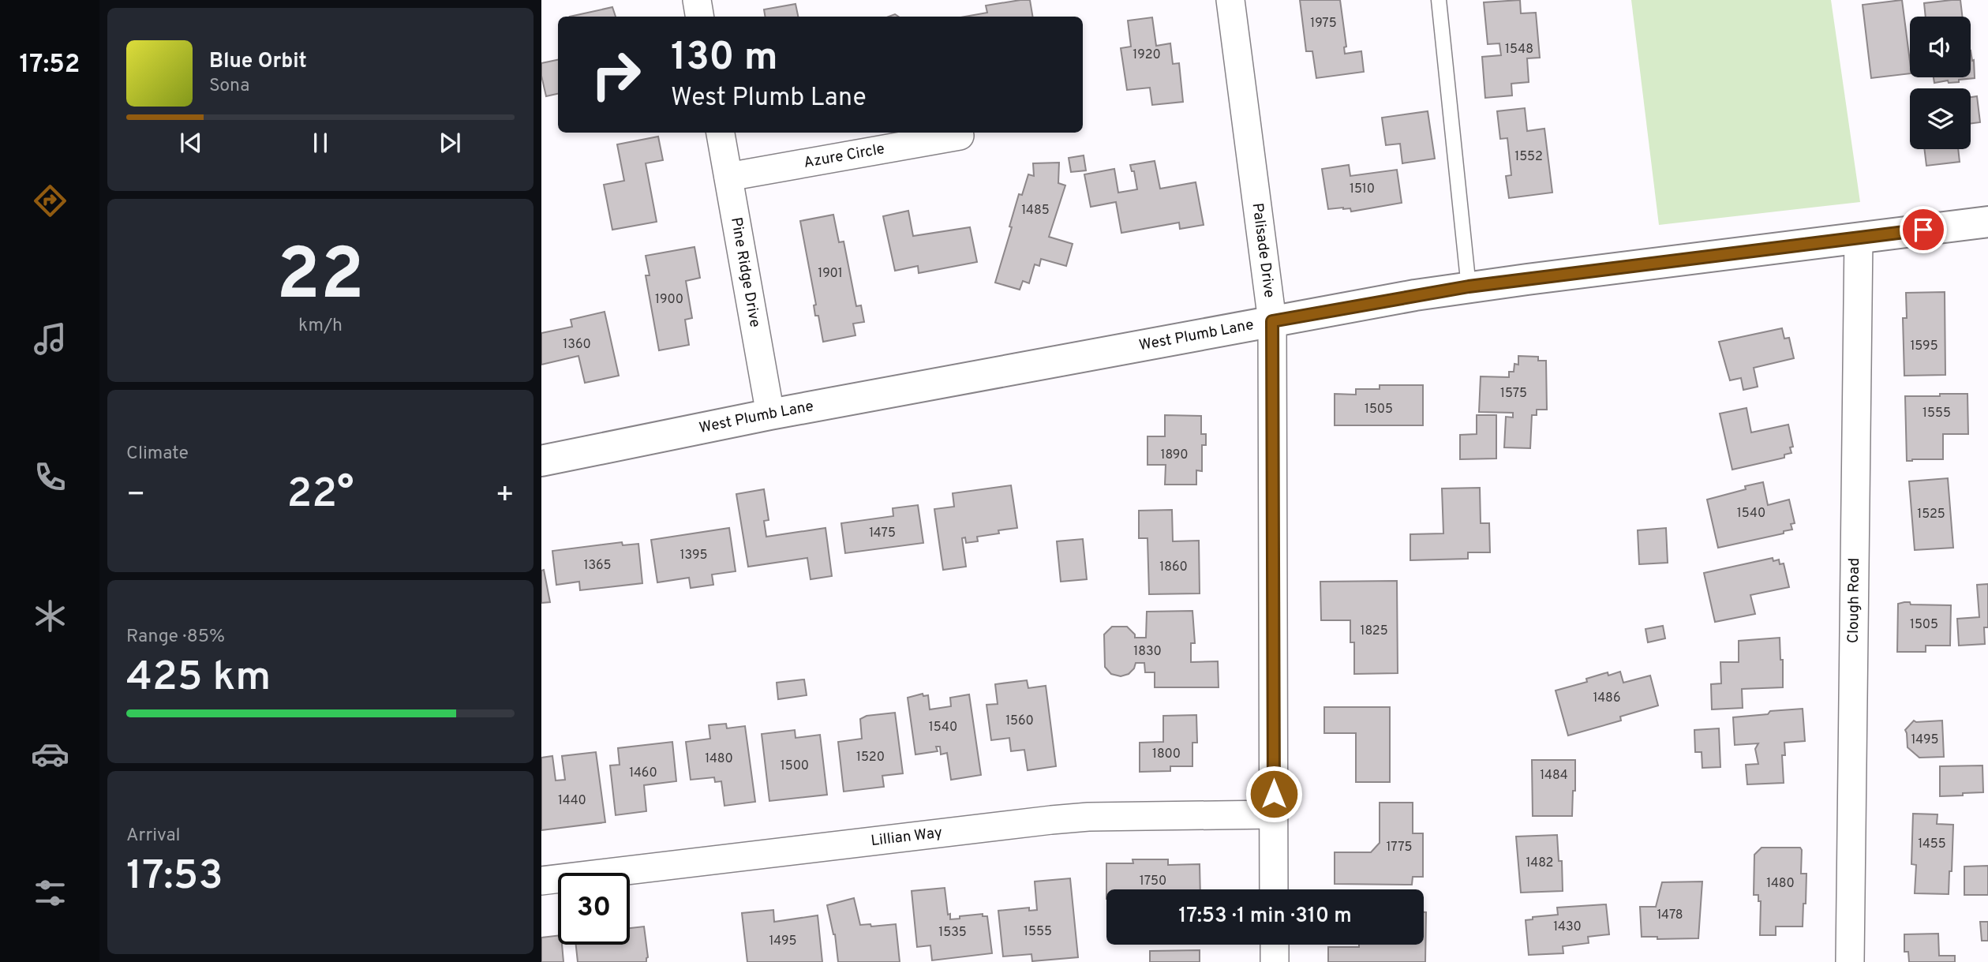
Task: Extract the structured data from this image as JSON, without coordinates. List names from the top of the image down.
{
  "streets": {
    "main road": ["West Plumb Lane"],
    "street": [
      "Azure Circle",
      "Palisade Drive",
      "Pine Ridge Drive",
      "Clough Road",
      "Lillian Way"
    ]
  },
  "crossings": [
    ["Azure Circle", "Pine Ridge Drive"],
    ["Palisade Drive", "West Plumb Lane"],
    ["Palisade Drive", "Lillian Way"],
    ["Pine Ridge Drive", "West Plumb Lane"],
    ["West Plumb Lane", "Clough Road"]
  ],
  "house_numbers": [
    "1975",
    "1548",
    "1920",
    "1552",
    "1510",
    "1485",
    "1901",
    "1900",
    "1360",
    "1595",
    "1575",
    "1505",
    "1555",
    "1890",
    "1540",
    "1525",
    "1475",
    "1395",
    "1365",
    "1860",
    "1505",
    "1825",
    "1830",
    "1486",
    "1560",
    "1540",
    "1495",
    "1800",
    "1520",
    "1480",
    "1500",
    "1460",
    "1484",
    "1440",
    "1455",
    "1775",
    "1482",
    "1750",
    "1480",
    "1478",
    "1430",
    "1555",
    "1535",
    "1495"
  ],
  "page": {
    "tabs": "17:52",
    "turn": ["130 m", "West Plumb Lane"],
    "song": ["Blue Orbit", "Sona"],
    "tile": [
      ["22", "km/h"],
      "Climate",
      ["Range · 85%", "425 km"],
      ["Arrival", "17:53"]
    ],
    "heat": ["−", "22°", "+"],
    "limit": "30",
    "trip": "17:53 · 1 min · 310 m"
  }
}
